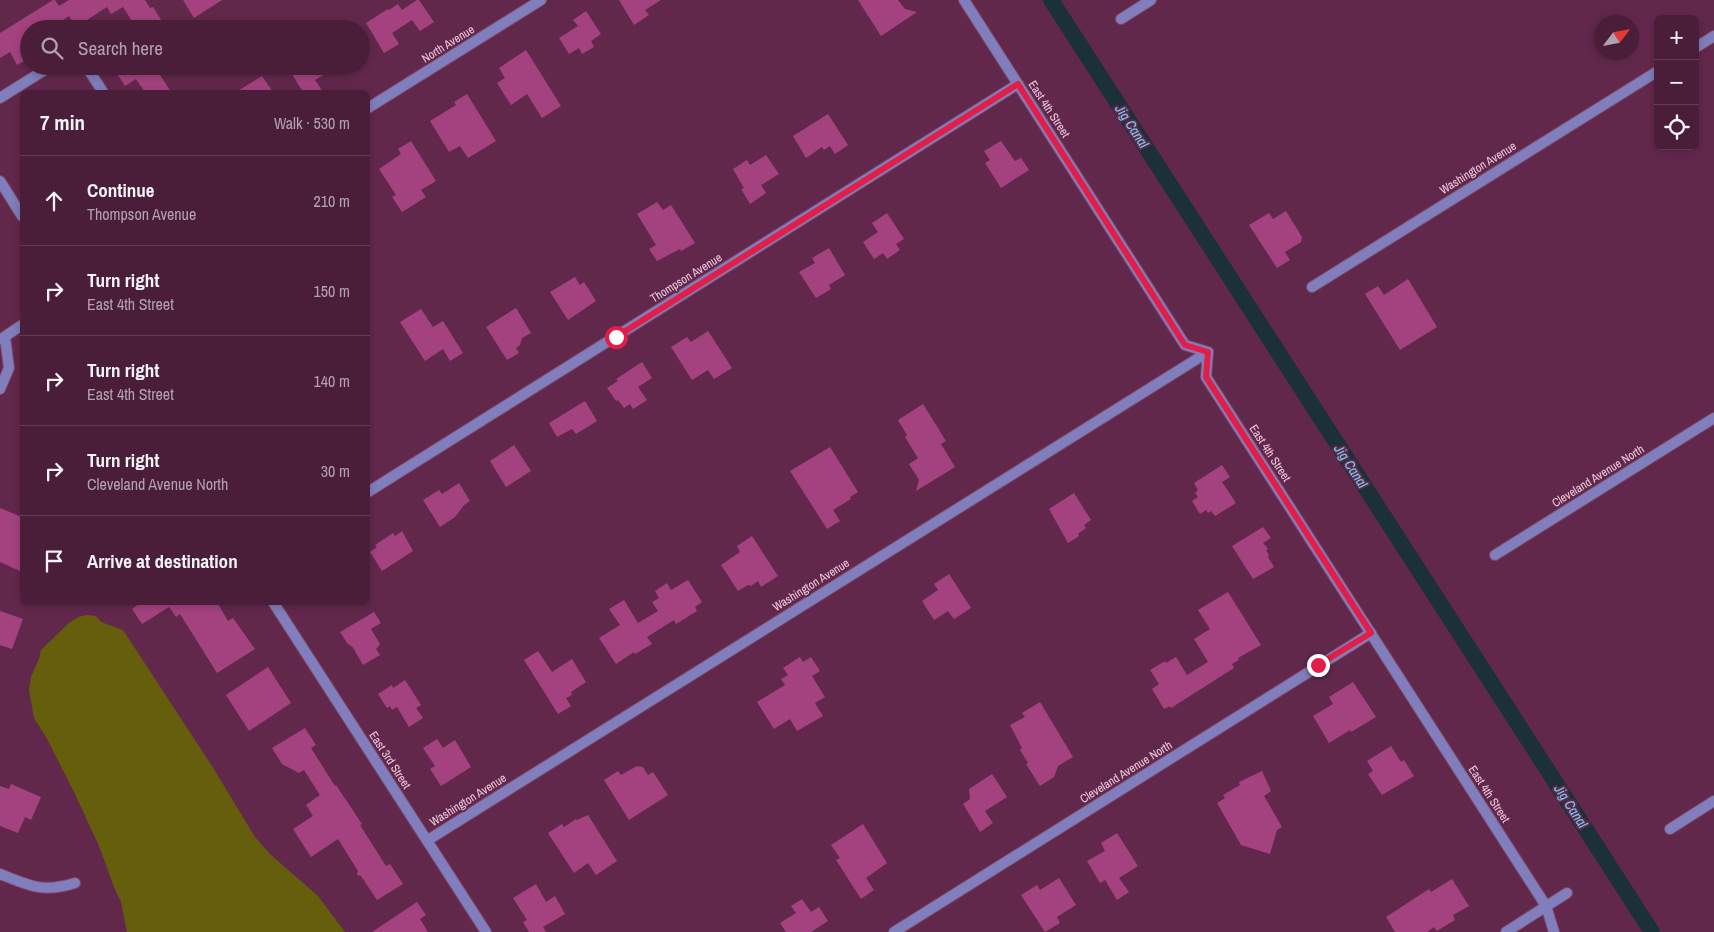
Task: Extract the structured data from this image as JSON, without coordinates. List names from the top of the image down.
{
  "streets": {
    "street": [
      "North Avenue",
      "East 4th Street",
      "Washington Avenue",
      "Thompson Avenue",
      "Cleveland Avenue North",
      "East 3rd Street"
    ]
  },
  "crossings": [
    ["East 4th Street", "Washington Avenue"],
    ["East 4th Street", "Thompson Avenue"],
    ["East 4th Street", "Cleveland Avenue North"],
    ["Washington Avenue", "East 3rd Street"]
  ],
  "water": ["Jig Canal"],
  "north": "top right",
  "page": {
    "map_buttons": ["+", "−"],
    "search": "Search here",
    "heading": ["7 min", "Walk · 530 m"],
    "list": [
      ["Continue", "Thompson Avenue", "210 m"],
      ["Turn right", "East 4th Street", "150 m"],
      ["Turn right", "East 4th Street", "140 m"],
      ["Turn right", "Cleveland Avenue North", "30 m"],
      "Arrive at destination"
    ]
  }
}
